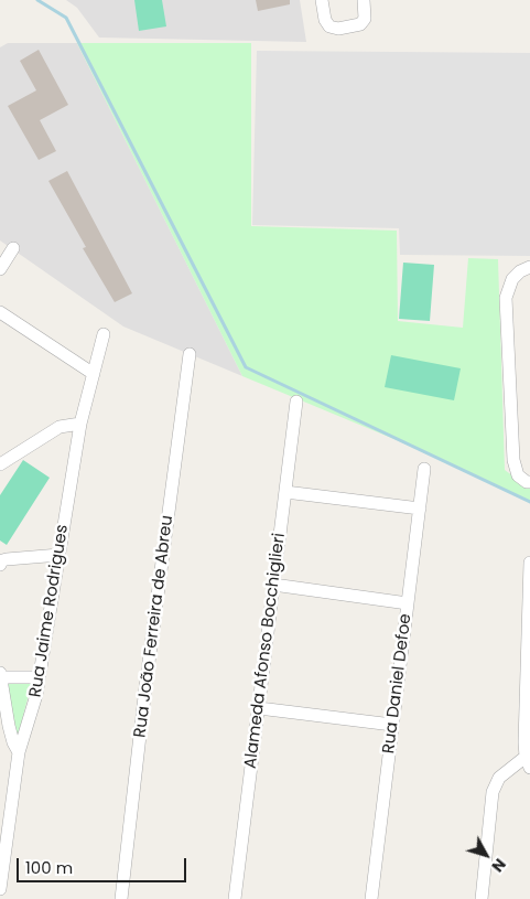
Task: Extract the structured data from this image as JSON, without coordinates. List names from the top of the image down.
{
  "streets": {
    "street": [
      "Rua Jaime Rodrigues",
      "Rua João Ferreira de Abreu",
      "Alameda Afonso Bocchiglieri",
      "Rua Daniel Defoe"
    ]
  },
  "scale_bar": "100 m",
  "north": "bottom right"
}
